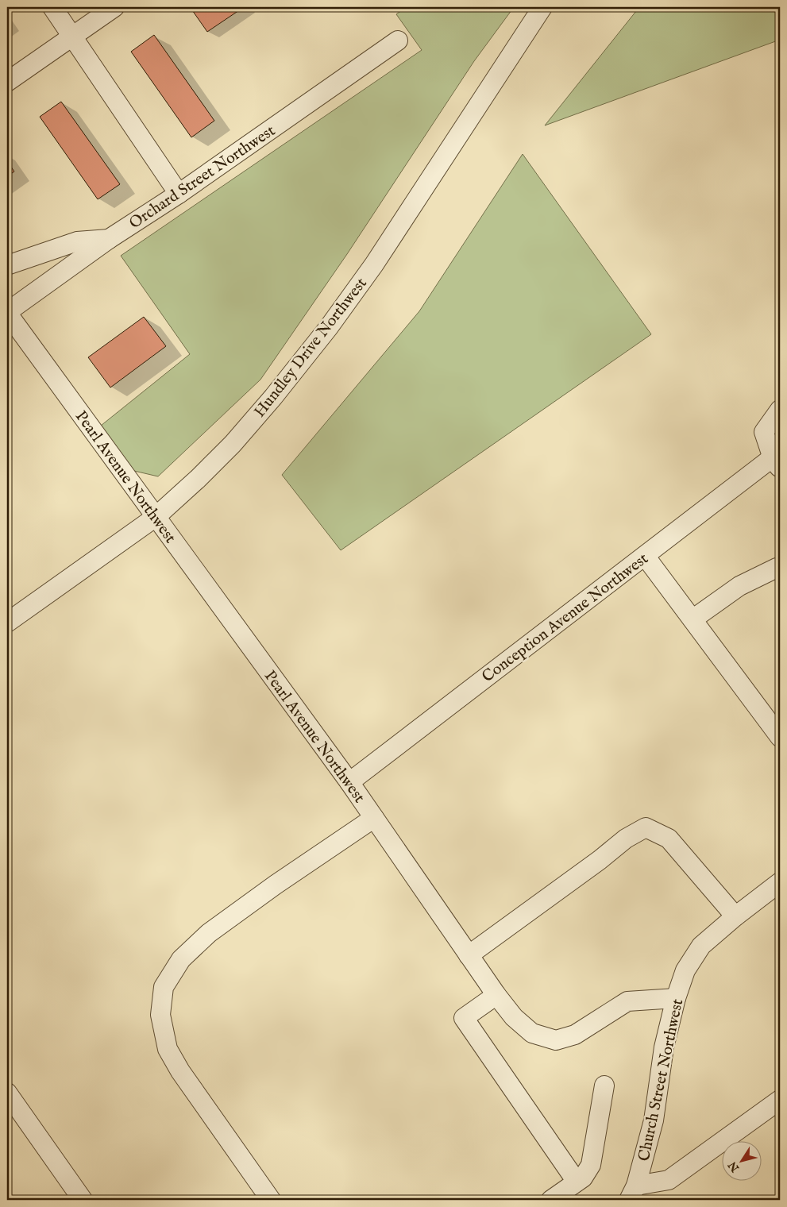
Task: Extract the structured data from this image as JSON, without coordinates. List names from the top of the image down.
{
  "streets": {
    "street": [
      "Orchard Street Northwest",
      "Hundley Drive Northwest",
      "Pearl Avenue Northwest",
      "Conception Avenue Northwest",
      "Church Street Northwest"
    ]
  },
  "crossings": [
    ["Orchard Street Northwest", "Pearl Avenue Northwest"],
    ["Hundley Drive Northwest", "Pearl Avenue Northwest"],
    ["Pearl Avenue Northwest", "Conception Avenue Northwest"],
    ["Pearl Avenue Northwest", "Church Street Northwest"]
  ],
  "north": "bottom left"
}
